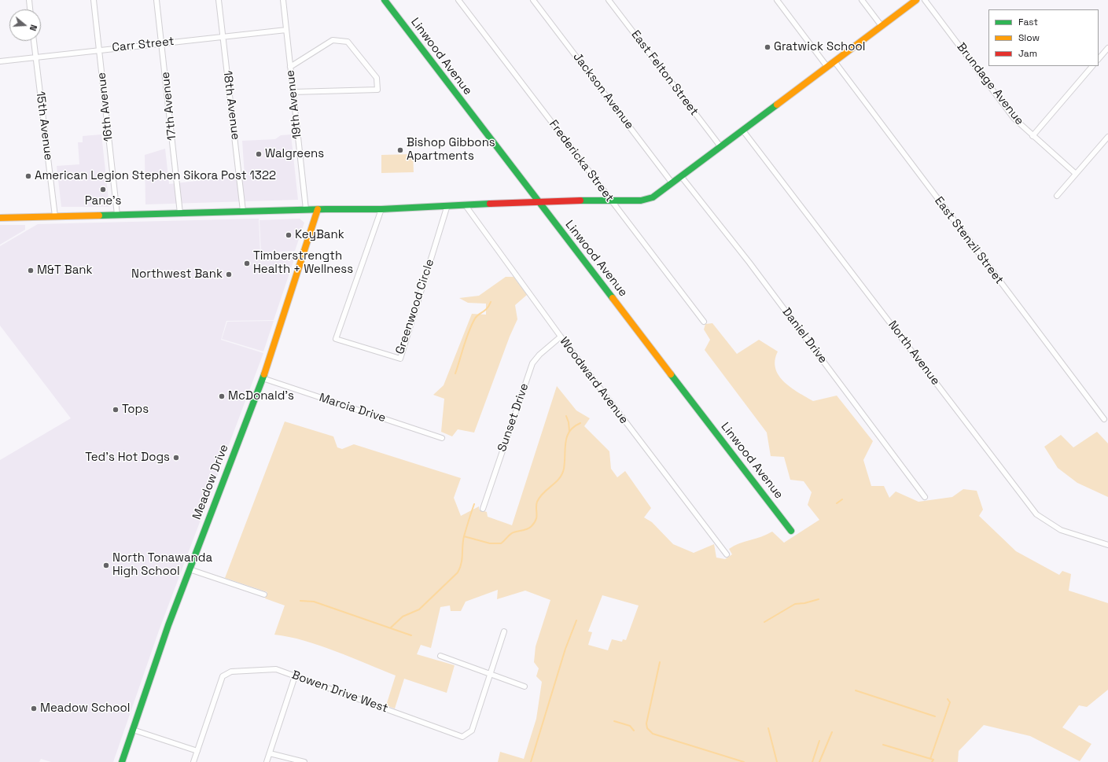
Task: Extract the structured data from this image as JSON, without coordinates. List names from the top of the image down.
{
  "streets": {
    "street": [
      "Carr Street",
      "Linwood Avenue",
      "East Felton Street",
      "Brundage Avenue",
      "Jackson Avenue",
      "19th Avenue",
      "18th Avenue",
      "17th Avenue",
      "16th Avenue",
      "15th Avenue",
      "Fredericka Street",
      "East Stenzil Street",
      "Greenwood Circle",
      "Daniel Drive",
      "North Avenue",
      "Woodward Avenue",
      "Marcia Drive",
      "Sunset Drive",
      "Meadow Drive",
      "Bowen Drive West"
    ]
  },
  "crossings": [
    ["Carr Street", "19th Avenue"],
    ["Carr Street", "18th Avenue"],
    ["Carr Street", "17th Avenue"],
    ["Carr Street", "16th Avenue"],
    ["Carr Street", "15th Avenue"],
    ["Woodward Avenue", "Sunset Drive"],
    ["Marcia Drive", "Meadow Drive"]
  ],
  "places": [
    "Gratwick School",
    "Bishop Gibbons Apartments",
    "Walgreens",
    "American Legion Stephen Sikora Post 1322",
    "Pane's",
    "KeyBank",
    "Timberstrength Health + Wellness",
    "M&T Bank",
    "Northwest Bank",
    "McDonald's",
    "Tops",
    "Ted's Hot Dogs",
    "North Tonawanda High School",
    "Meadow School"
  ],
  "legend": ["Fast", "Slow", "Jam"],
  "north": "right"
}
